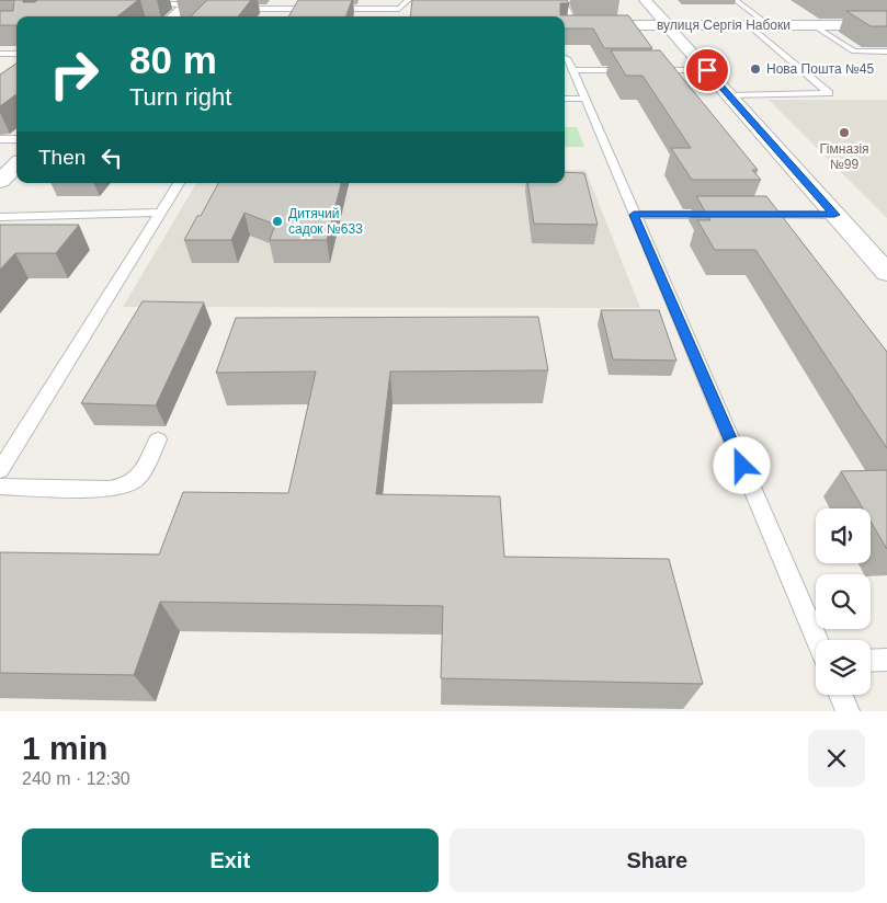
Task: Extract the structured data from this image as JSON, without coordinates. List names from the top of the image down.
{
  "streets": {
    "street": ["вулиця Сергія Набоки"]
  },
  "places": ["Нова Пошта №45", "Гімназія №99", "Дитячий садок №633"],
  "page": {
    "turn": ["80 m", "Turn right"],
    "then": "Then",
    "heading": ["1 min", "240 m · 12:30"],
    "buttons": ["Exit", "Share"]
  }
}
